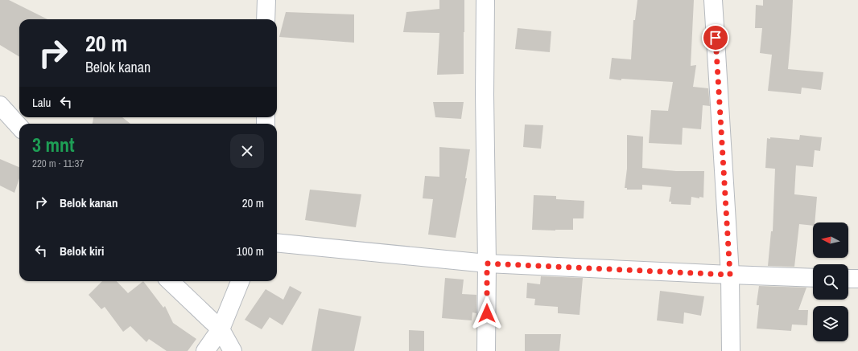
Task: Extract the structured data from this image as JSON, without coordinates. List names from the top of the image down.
{
  "north": "left",
  "page": {
    "turn": ["20 m", "Belok kanan"],
    "then": "Lalu",
    "heading": ["3 mnt", "220 m · 11:37"],
    "list": [
      {
        "name": "Belok kanan",
        "value": "20 m"
      },
      {
        "name": "Belok kiri",
        "value": "100 m"
      }
    ]
  }
}
